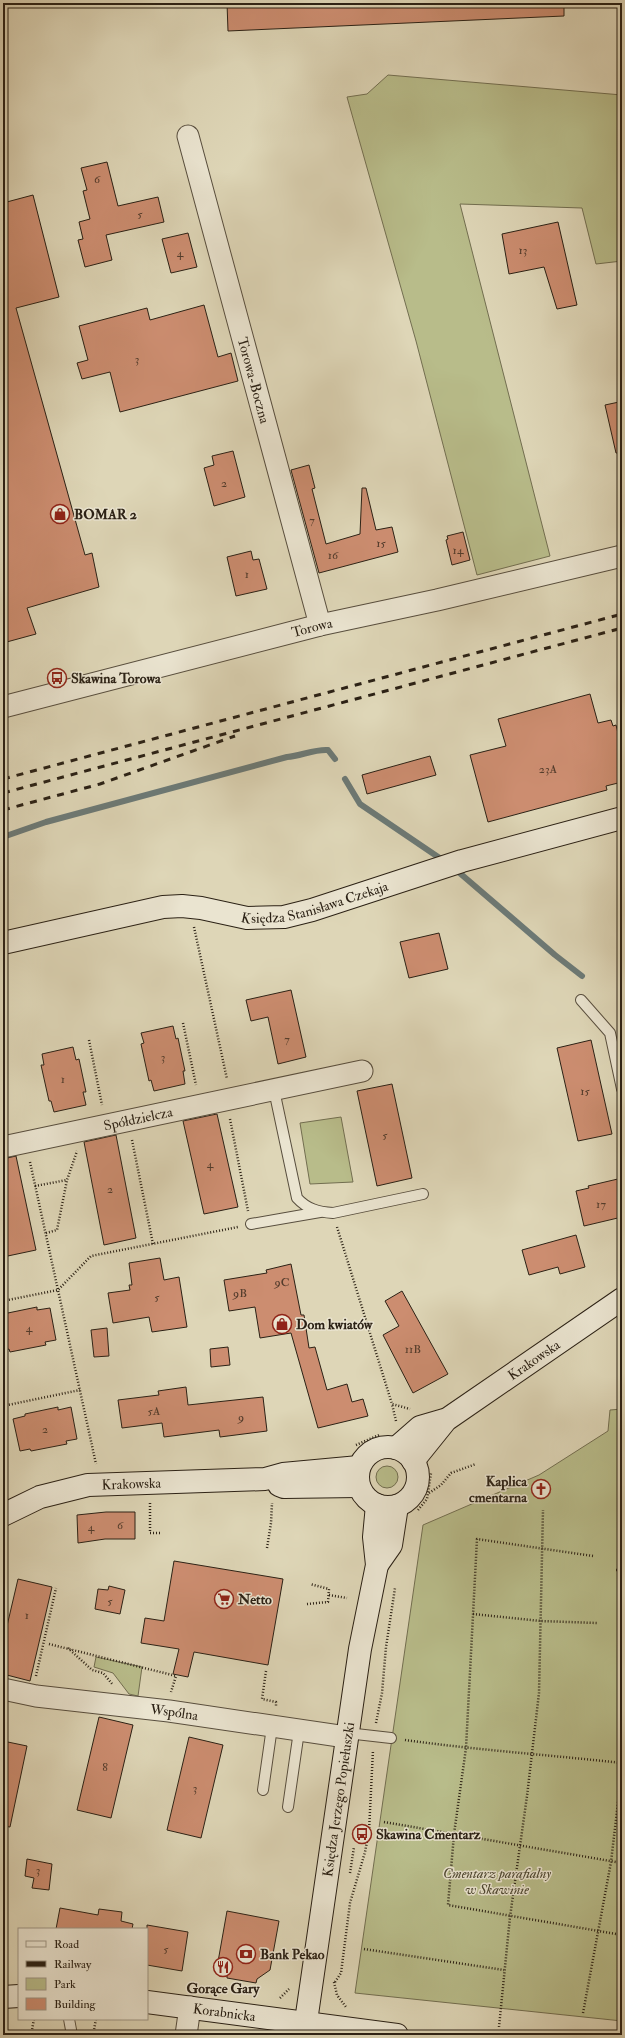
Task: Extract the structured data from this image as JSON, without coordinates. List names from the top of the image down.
{
  "streets": {
    "street": [
      "Torowa-Boczna",
      "Torowa",
      "Księdza Stanisława Czekaja",
      "Spółdzielcza",
      "Krakowska",
      "Wspólna",
      "Księdza Jerzego Popiełuszki",
      "Korabnicka"
    ]
  },
  "crossings": [
    ["Torowa-Boczna", "Torowa"],
    ["Krakowska", "Księdza Jerzego Popiełuszki"],
    ["Wspólna", "Księdza Jerzego Popiełuszki"],
    ["Księdza Jerzego Popiełuszki", "Korabnicka"]
  ],
  "parks": ["Cmentarz parafialny w Skawinie"],
  "places": {
    "shop": ["BOMAR 2", "Dom kwiatów"],
    "bus stop": ["Skawina Torowa", "Skawina Cmentarz"],
    "church": ["Kaplica cmentarna"],
    "supermarket": ["Netto"],
    "bank": ["Bank Pekao"],
    "restaurant": ["Gorące Gary"]
  },
  "house_numbers": [
    "6",
    "5",
    "13",
    "4",
    "3",
    "2",
    "7",
    "15",
    "14",
    "16",
    "1",
    "23A",
    "7",
    "3",
    "1",
    "15",
    "5",
    "4",
    "2",
    "17",
    "9C",
    "9B",
    "5",
    "4",
    "11B",
    "5A",
    "9",
    "2",
    "6",
    "4",
    "5",
    "1",
    "8",
    "3",
    "3",
    "5"
  ],
  "legend": [
    "Road",
    "Railway",
    "Park",
    "Building"
  ]
}
